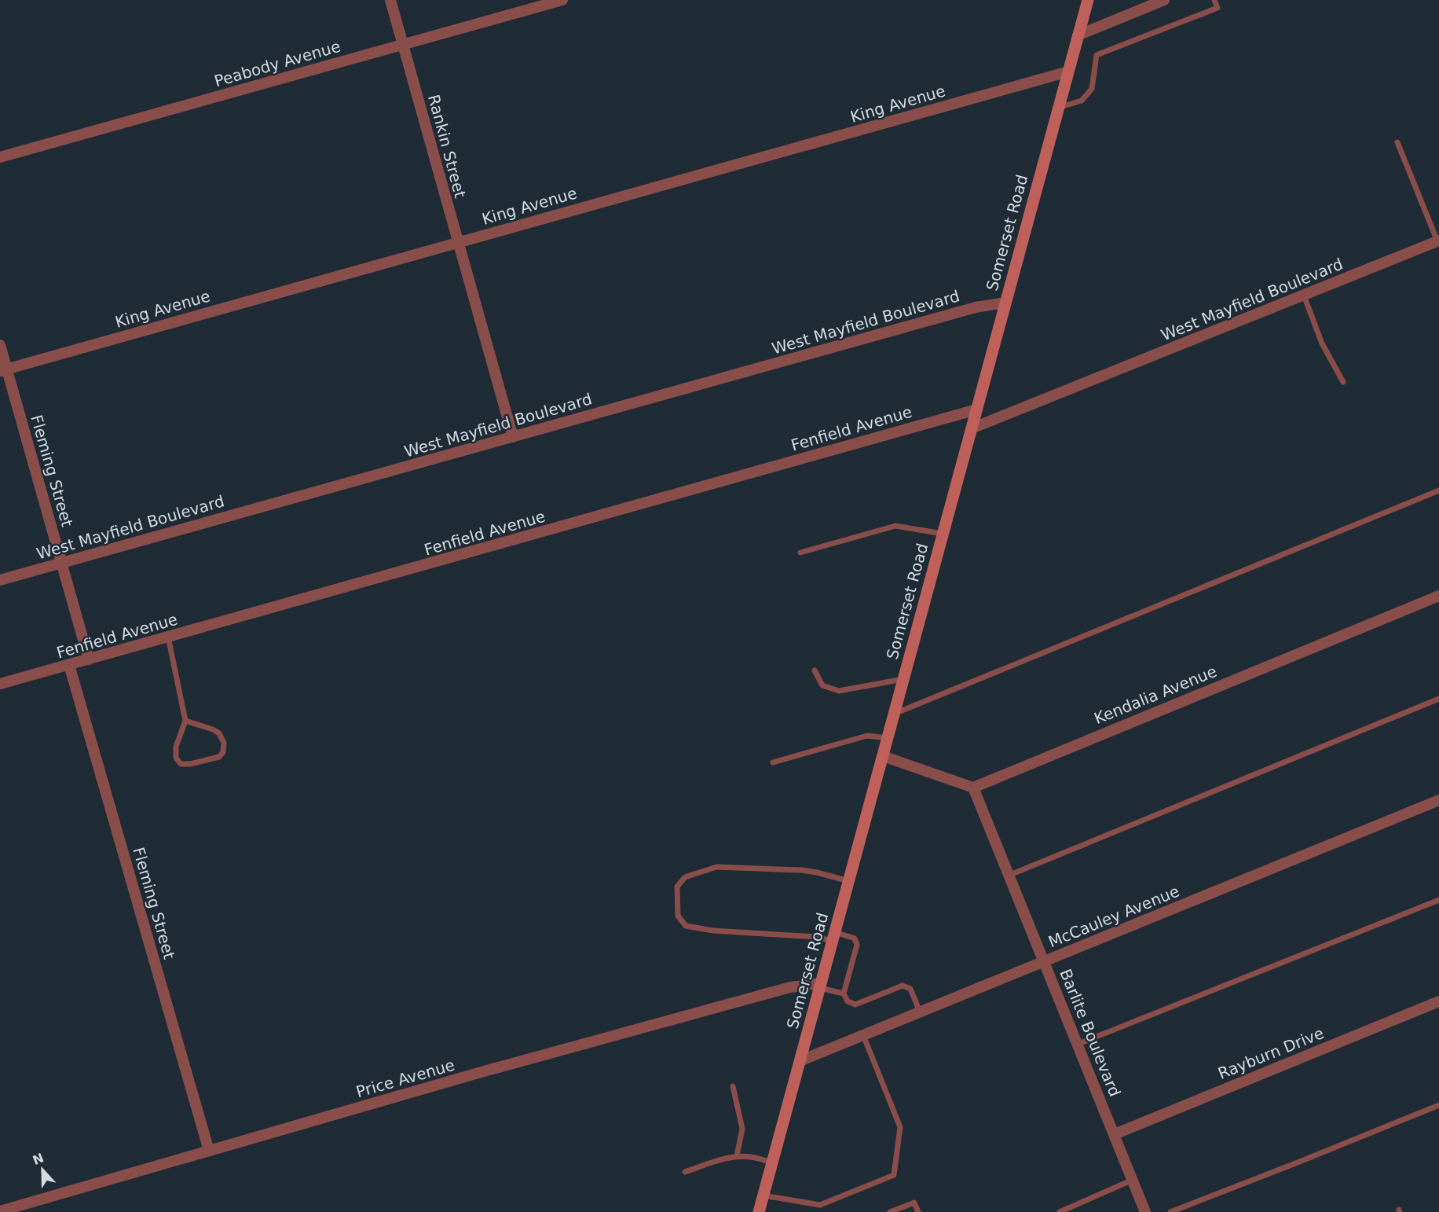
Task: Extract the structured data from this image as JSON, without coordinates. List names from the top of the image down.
{
  "streets": {
    "main road": ["Somerset Road"],
    "street": [
      "Peabody Avenue",
      "King Avenue",
      "Rankin Street",
      "West Mayfield Boulevard",
      "Fenfield Avenue",
      "Fleming Street",
      "Kendalia Avenue",
      "McCauley Avenue",
      "Barlite Boulevard",
      "Rayburn Drive",
      "Price Avenue"
    ]
  },
  "crossings": [
    ["Peabody Avenue", "Rankin Street"],
    ["King Avenue", "Rankin Street"],
    ["King Avenue", "Somerset Road"],
    ["King Avenue", "Fleming Street"],
    ["Rankin Street", "West Mayfield Boulevard"],
    ["Somerset Road", "West Mayfield Boulevard"],
    ["Somerset Road", "Fenfield Avenue"],
    ["Somerset Road", "McCauley Avenue"],
    ["Somerset Road", "Price Avenue"],
    ["West Mayfield Boulevard", "Fleming Street"],
    ["Fenfield Avenue", "Fleming Street"],
    ["Fleming Street", "Price Avenue"],
    ["Kendalia Avenue", "Barlite Boulevard"],
    ["McCauley Avenue", "Barlite Boulevard"],
    ["Barlite Boulevard", "Rayburn Drive"]
  ],
  "north": "top"
}
